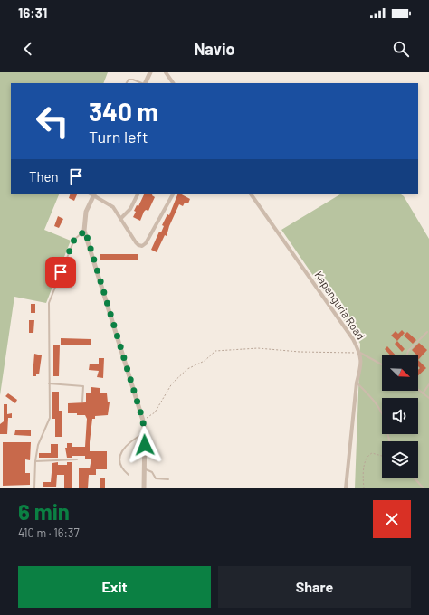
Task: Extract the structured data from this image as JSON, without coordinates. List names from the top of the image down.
{
  "streets": {
    "street": ["Kapenguria Road"]
  },
  "north": "bottom right",
  "page": {
    "status": "16:31",
    "header": "Navio",
    "turn": ["340 m", "Turn left"],
    "then": "Then",
    "heading": ["6 min", "410 m · 16:37"],
    "buttons": ["Exit", "Share"]
  }
}
